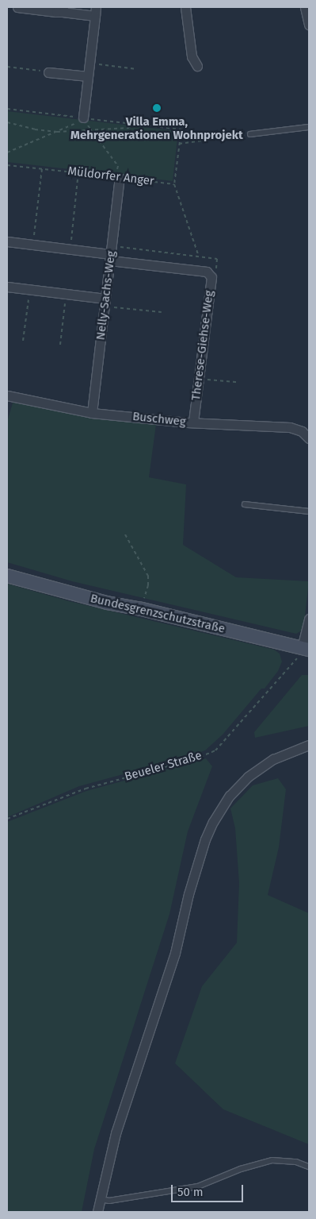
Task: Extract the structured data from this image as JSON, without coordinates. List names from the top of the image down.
{
  "streets": {
    "street": [
      "Nelly-Sachs-Weg",
      "Therese-Giehse-Weg",
      "Buschweg",
      "Bundesgrenzschutzstraße"
    ],
    "path": ["Müldorfer Anger", "Beueler Straße"]
  },
  "crossings": [
    ["Müldorfer Anger", "Nelly-Sachs-Weg"],
    ["Nelly-Sachs-Weg", "Therese-Giehse-Weg"],
    ["Nelly-Sachs-Weg", "Buschweg"],
    ["Therese-Giehse-Weg", "Buschweg"],
    ["Bundesgrenzschutzstraße", "Beueler Straße"]
  ],
  "places": ["Villa Emma, Mehrgenerationen Wohnprojekt"],
  "scale_bar": "50 m"
}
